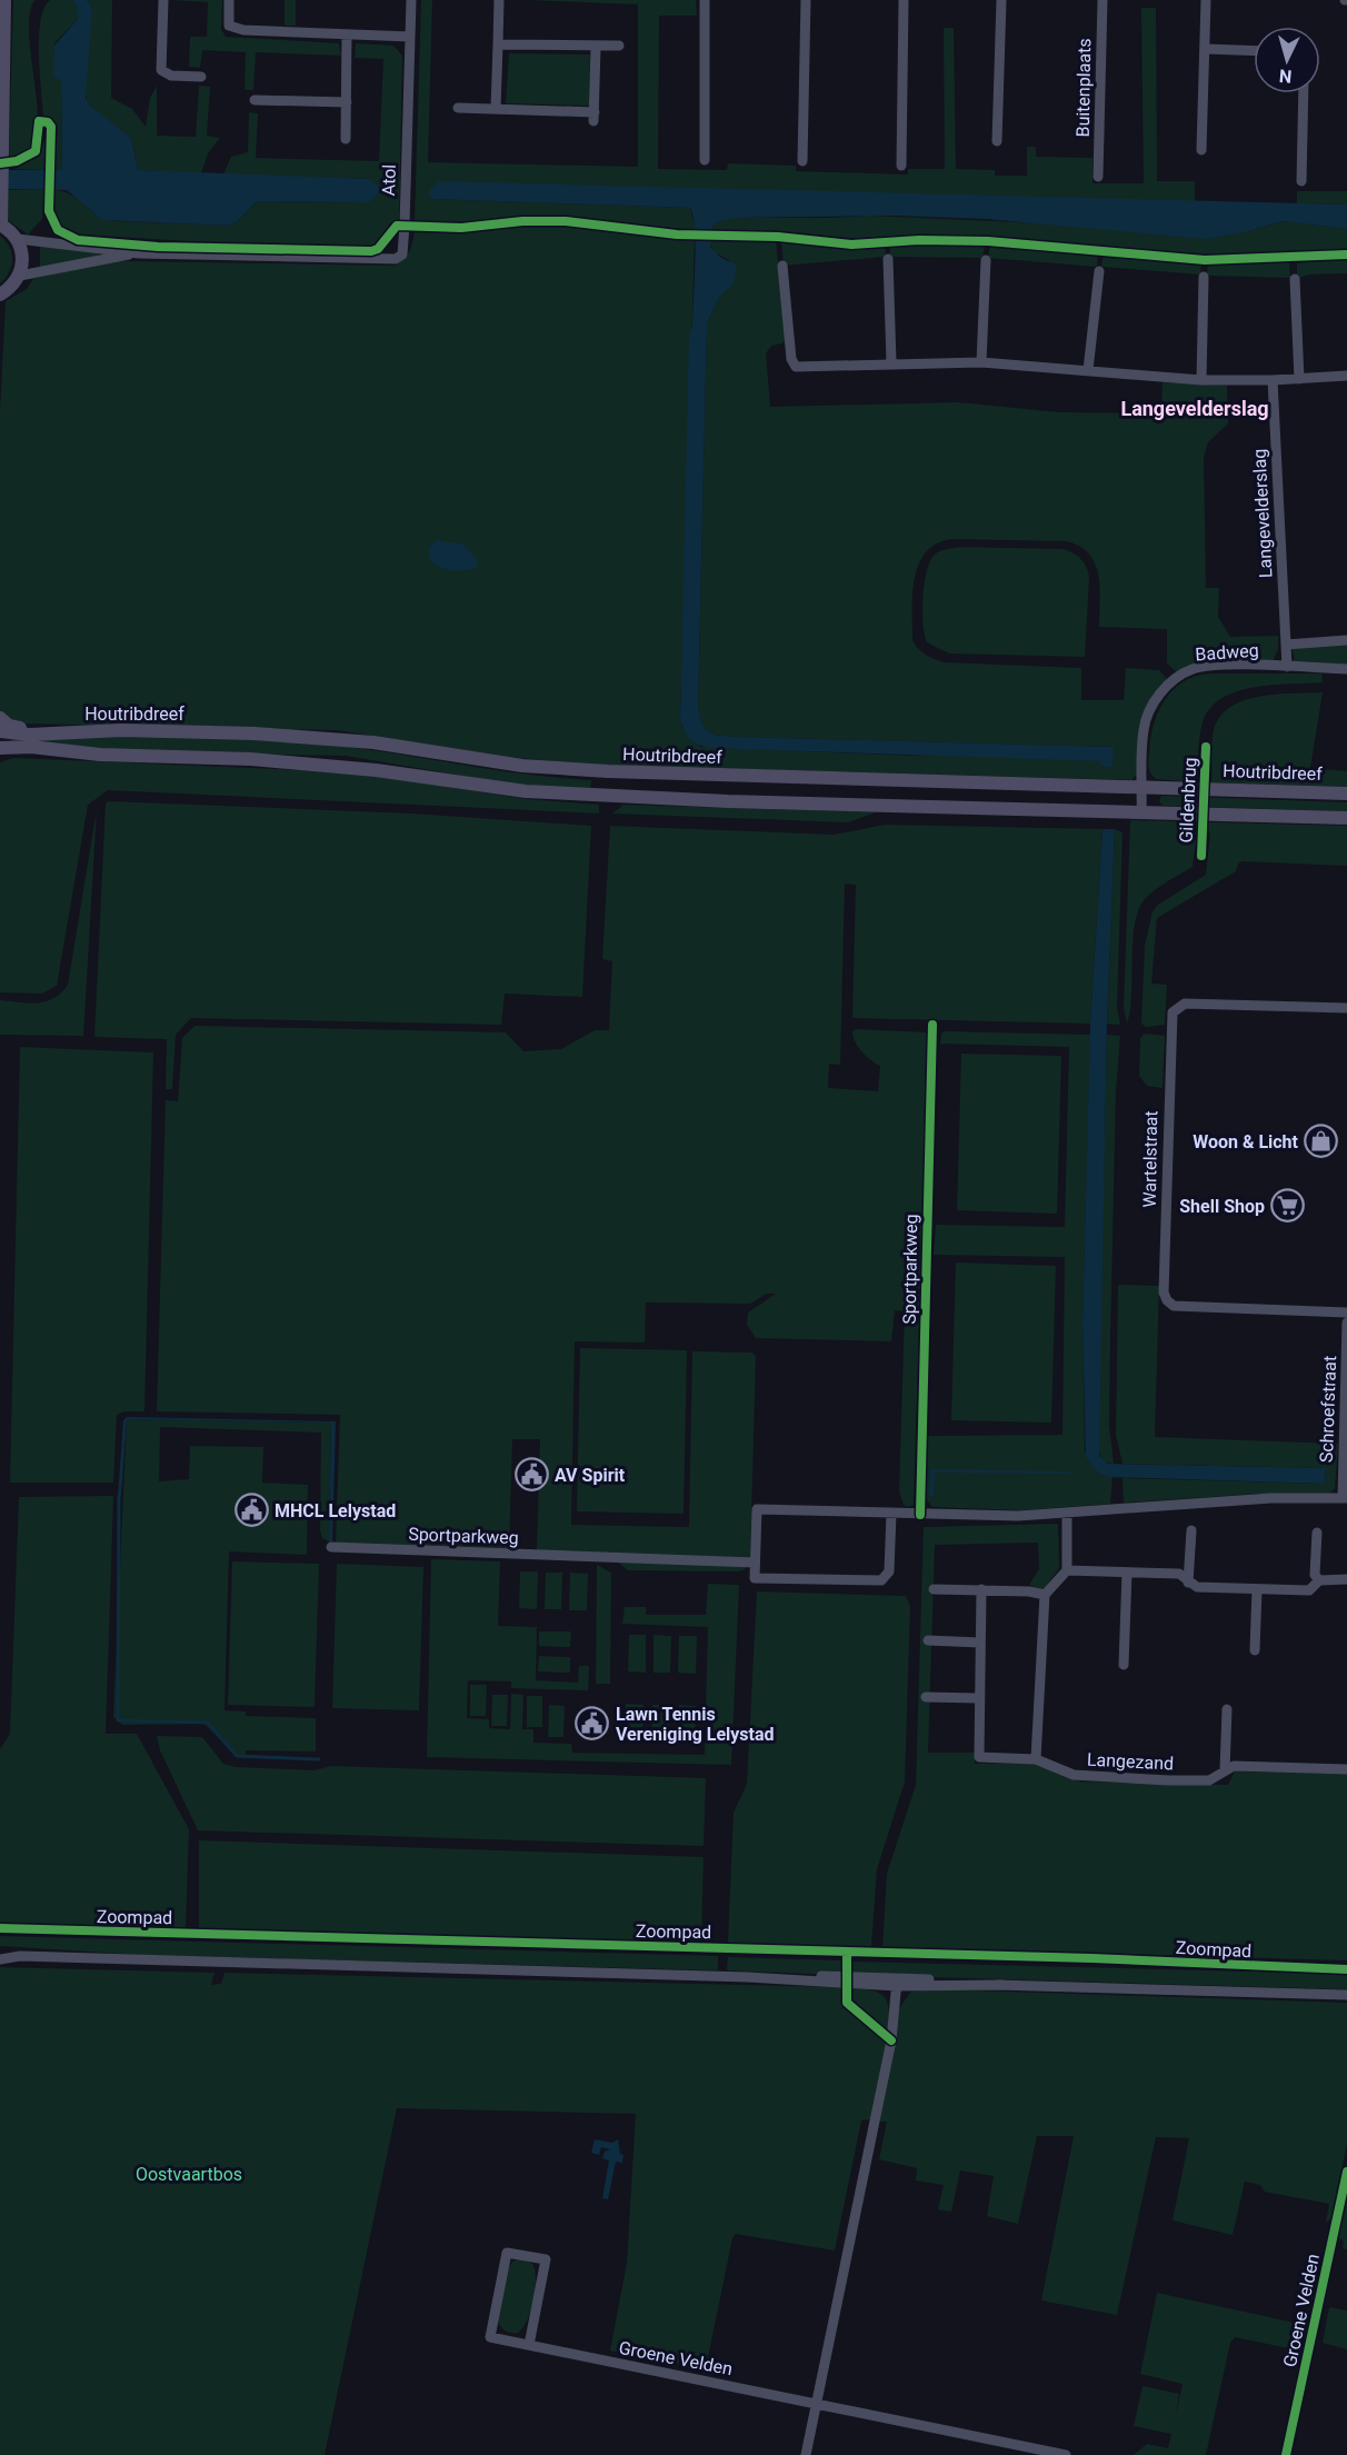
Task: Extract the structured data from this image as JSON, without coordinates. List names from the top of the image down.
{
  "streets": {
    "main road": ["Houtribdreef"],
    "street": [
      "Buitenplaats",
      "Atol",
      "Langevelderslag",
      "Badweg",
      "Wartelstraat",
      "Sportparkweg",
      "Schroefstraat",
      "Langezand",
      "Groene Velden"
    ],
    "cycle path": ["Gildenbrug", "Zoompad"]
  },
  "crossings": [
    ["Langevelderslag", "Badweg"],
    ["Badweg", "Houtribdreef"]
  ],
  "districts": ["Langevelderslag"],
  "parks": ["Oostvaartbos"],
  "places": {
    "shop": ["Woon & Licht"],
    "supermarket": ["Shell Shop"],
    "public building": ["AV Spirit", "MHCL Lelystad", "Lawn Tennis Vereniging Lelystad"]
  },
  "north": "bottom"
}
